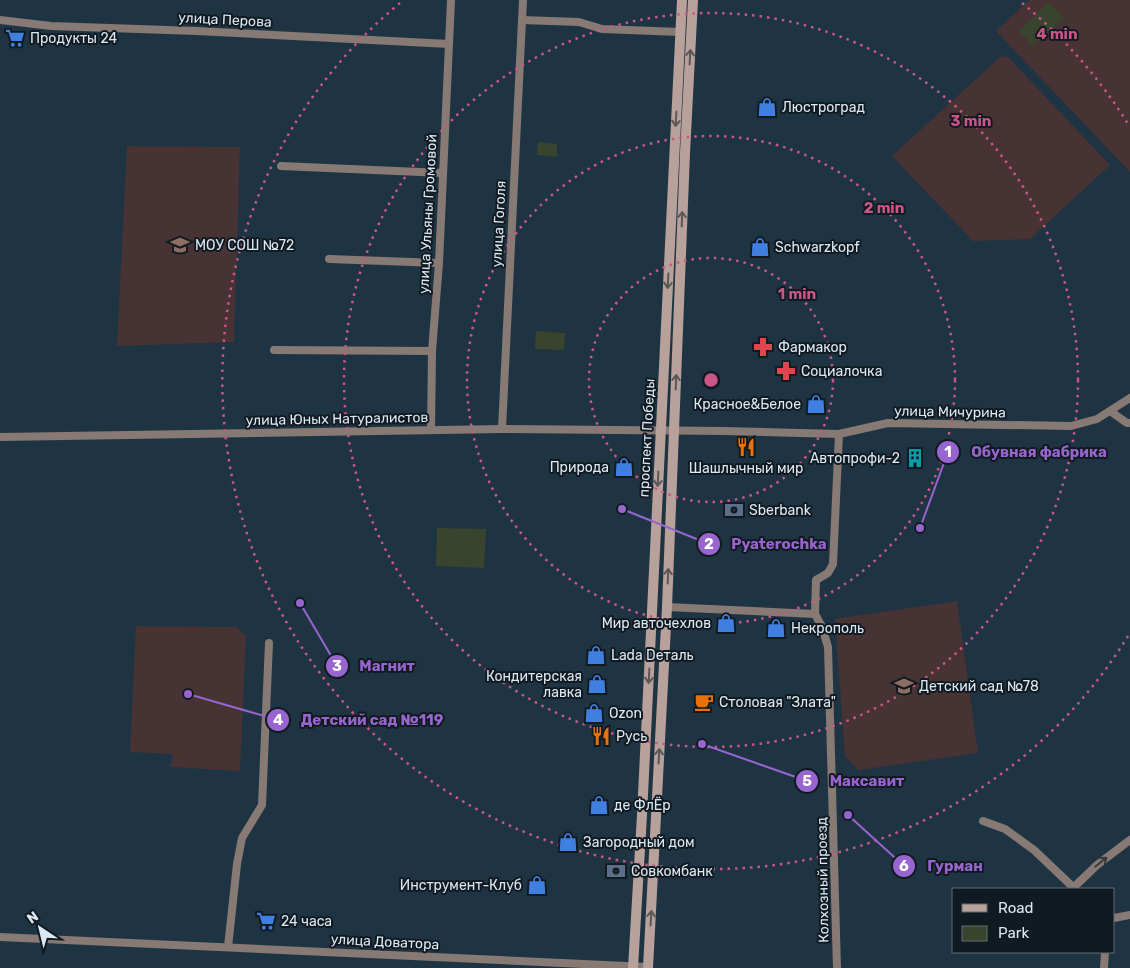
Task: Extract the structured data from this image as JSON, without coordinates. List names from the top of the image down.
{
  "streets": {
    "main road": ["проспект Победы"],
    "street": [
      "улица Перова",
      "улица Ульяны Громовой",
      "улица Гоголя",
      "улица Мичурина",
      "улица Юных Натуралистов",
      "Колхозный проезд",
      "улица Доватора"
    ]
  },
  "crossings": [
    ["улица Перова", "улица Ульяны Громовой"],
    ["улица Ульяны Громовой", "улица Юных Натуралистов"],
    ["улица Гоголя", "улица Юных Натуралистов"],
    ["улица Мичурина", "улица Юных Натуралистов"],
    ["улица Мичурина", "проспект Победы"],
    ["улица Мичурина", "Колхозный проезд"],
    ["улица Юных Натуралистов", "проспект Победы"],
    ["проспект Победы", "улица Доватора"]
  ],
  "places": {
    "supermarket": ["Продукты 24", "24 часа"],
    "shop": [
      "Люстроград",
      "Schwarzkopf",
      "Красное&Белое",
      "Природа",
      "Мир авточехлов",
      "Некрополь",
      "Lada Dеталь",
      "Кондитерская лавка",
      "Ozon",
      "де ФлЁр",
      "Загородный дом",
      "Инструмент-Клуб"
    ],
    "school or university": ["МОУ СОШ №72", "Детский сад №78"],
    "pharmacy": ["Фармакор", "Социалочка"],
    "restaurant": ["Шашлычный мир", "Русь"],
    "building": ["Автопрофи-2"],
    "other": [
      "Pyaterochka",
      "Обувная фабрика",
      "Магнит",
      "Детский сад №119",
      "Максавит",
      "Гурман"
    ],
    "bank": ["Sberbank", "Совкомбанк"],
    "cafe": ["Столовая \"Злата\""]
  },
  "legend": ["Road", "Park"],
  "north": "top left",
  "rings": [
    "4 min",
    "3 min",
    "2 min",
    "1 min"
  ]
}
